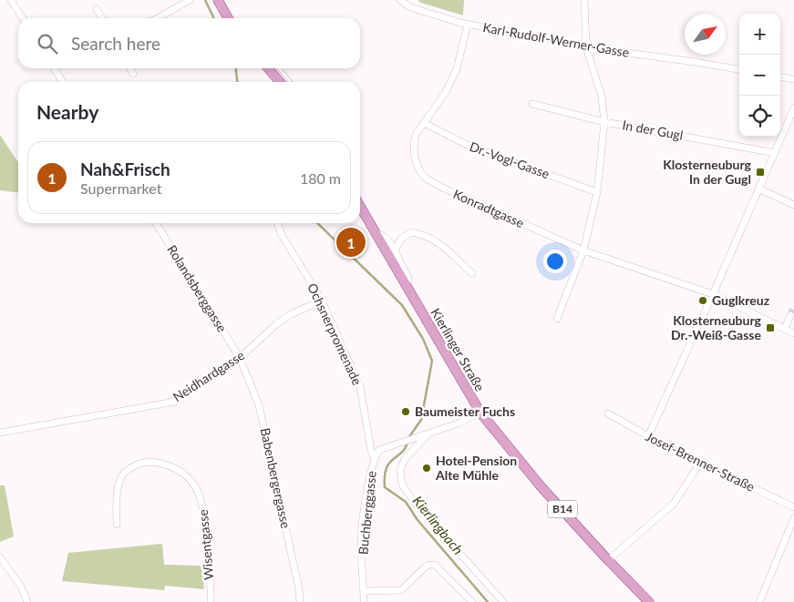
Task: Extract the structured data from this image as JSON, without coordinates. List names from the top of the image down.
{
  "streets": {
    "main road": ["Kierlinger Straße", "B14"],
    "street": [
      "Karl-Rudolf-Werner-Gasse",
      "In der Gugl",
      "Dr.-Vogl-Gasse",
      "Konradtgasse",
      "Rolandsberggasse",
      "Ochsnerpromenade",
      "Neidhardgasse",
      "Josef-Brenner-Straße",
      "Babenbergergasse",
      "Buchberggasse",
      "Wisentgasse"
    ]
  },
  "crossings": [
    ["Karl-Rudolf-Werner-Gasse", "Konradtgasse"],
    ["Dr.-Vogl-Gasse", "Konradtgasse"],
    ["Rolandsberggasse", "Neidhardgasse"],
    ["Rolandsberggasse", "Babenbergergasse"],
    ["Ochsnerpromenade", "Neidhardgasse"],
    ["Ochsnerpromenade", "Buchberggasse"],
    ["Kierlinger Straße", "Buchberggasse"],
    ["Neidhardgasse", "Babenbergergasse"]
  ],
  "water": ["Kierlingbach"],
  "places": {
    "transit": ["Klosterneuburg In der Gugl", "Klosterneuburg Dr.-Weiß-Gasse"],
    "other": ["Guglkreuz", "Baumeister Fuchs", "Hotel-Pension Alte Mühle"]
  },
  "north": "top right",
  "page": {
    "map_buttons": ["+", "−"],
    "search": "Search here",
    "heading": "Nearby",
    "list": [
      {
        "mark": "1",
        "name": "Nah&Frisch",
        "note": "Supermarket",
        "value": "180 m"
      }
    ],
    "pins": "1"
  }
}
